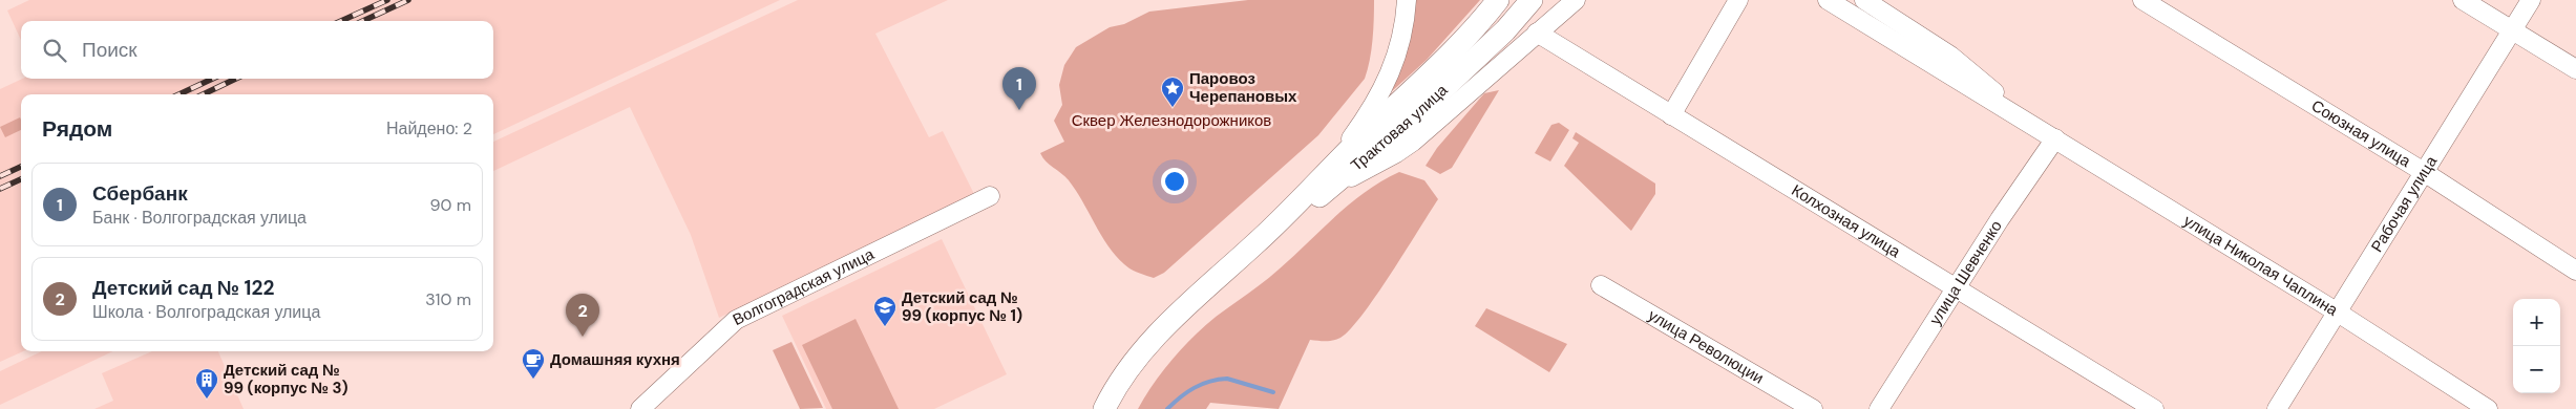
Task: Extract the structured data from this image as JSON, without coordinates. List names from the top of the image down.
{
  "streets": {
    "main road": ["Трактовая улица"],
    "street": [
      "Союзная улица",
      "Рабочая улица",
      "Колхозная улица",
      "улица Николая Чаплина",
      "улица Шевченко",
      "Волгоградская улица",
      "улица Революции"
    ]
  },
  "crossings": [
    ["Союзная улица", "Рабочая улица"],
    ["Рабочая улица", "улица Николая Чаплина"],
    ["Колхозная улица", "улица Шевченко"],
    ["улица Николая Чаплина", "улица Шевченко"]
  ],
  "parks": ["Сквер Железнодорожников"],
  "places": {
    "place": ["Паровоз Черепановых"],
    "school or university": ["Детский сад № 99 (корпус № 1)"],
    "cafe": ["Домашняя кухня"],
    "building": ["Детский сад № 99 (корпус № 3)"]
  },
  "page": {
    "search": "Поиск",
    "pins": ["1", "2"],
    "heading": ["Рядом", "Найдено: 2"],
    "list": [
      {
        "mark": "1",
        "name": "Сбербанк",
        "note": "Банк · Волгоградская улица",
        "value": "90 m"
      },
      {
        "mark": "2",
        "name": "Детский сад № 122",
        "note": "Школа · Волгоградская улица",
        "value": "310 m"
      }
    ],
    "map_buttons": ["+", "−"]
  }
}
